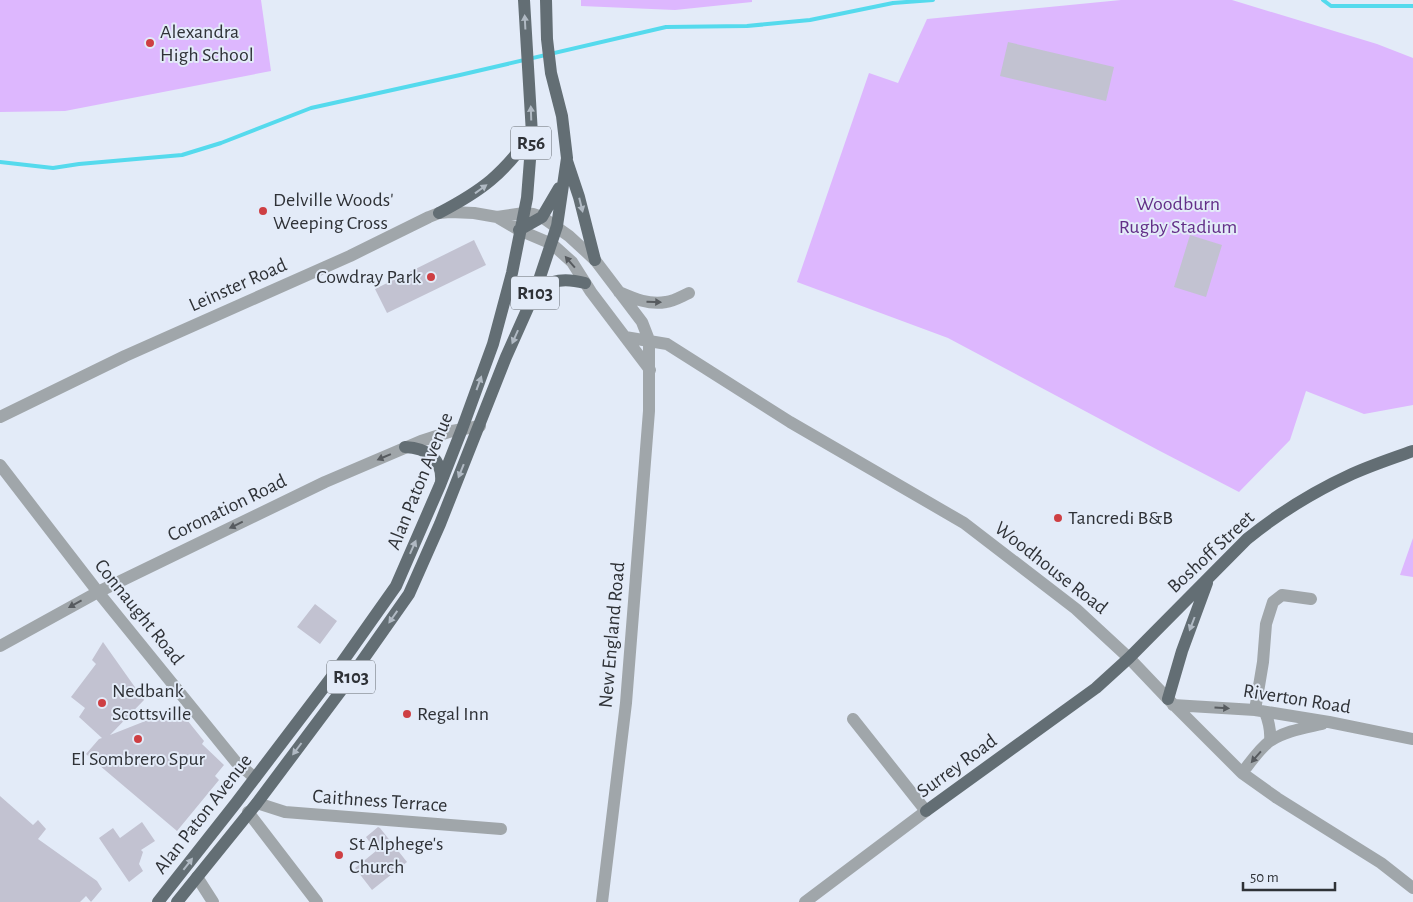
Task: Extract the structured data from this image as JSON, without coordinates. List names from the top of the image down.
{
  "streets": {
    "main road": [
      "R56",
      "R103",
      "Alan Paton Avenue",
      "Boshoff Street",
      "Surrey Road"
    ],
    "street": [
      "Leinster Road",
      "Coronation Road",
      "Woodhouse Road",
      "Connaught Road",
      "New England Road",
      "Riverton Road",
      "Caithness Terrace"
    ]
  },
  "crossings": [
    ["Leinster Road", "Alan Paton Avenue"],
    ["Leinster Road", "New England Road"],
    ["Alan Paton Avenue", "Coronation Road"],
    ["Alan Paton Avenue", "Connaught Road"],
    ["Alan Paton Avenue", "New England Road"],
    ["Alan Paton Avenue", "Caithness Terrace"],
    ["Coronation Road", "Connaught Road"],
    ["Boshoff Street", "Woodhouse Road"],
    ["Boshoff Street", "Surrey Road"],
    ["Woodhouse Road", "New England Road"],
    ["Woodhouse Road", "Riverton Road"],
    ["Woodhouse Road", "Surrey Road"]
  ],
  "one_way": ["Coronation Road", "Riverton Road"],
  "parks": ["Woodburn Rugby Stadium"],
  "places": [
    "Alexandra High School",
    "Delville Woods' Weeping Cross",
    "Cowdray Park",
    "Tancredi B&B",
    "Nedbank Scottsville",
    "Regal Inn",
    "El Sombrero Spur",
    "St Alphege's Church"
  ],
  "scale_bar": "50 m"
}
